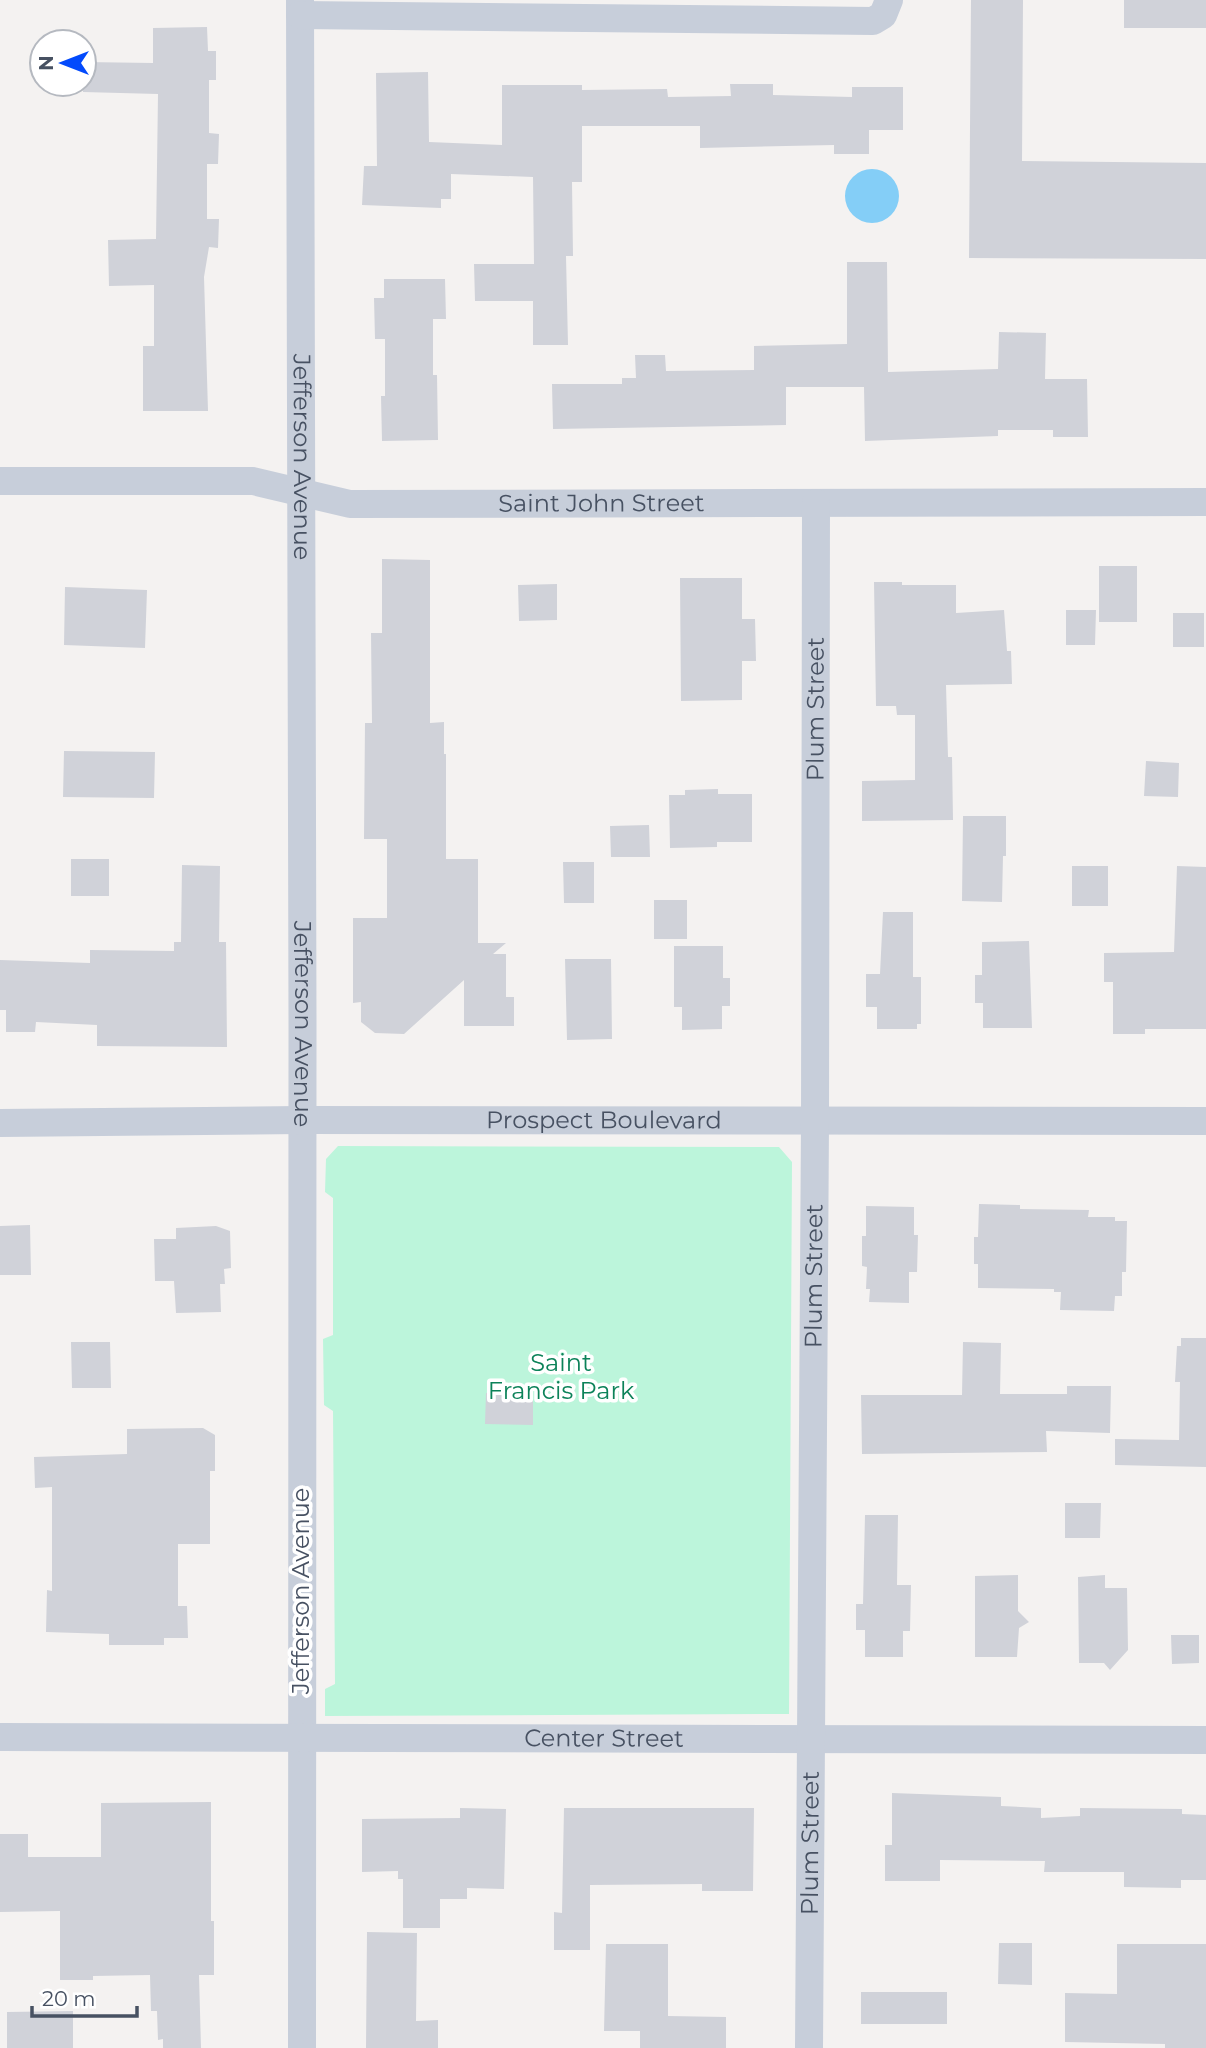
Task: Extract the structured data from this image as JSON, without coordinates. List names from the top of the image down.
{
  "streets": {
    "street": [
      "Jefferson Avenue",
      "Saint John Street",
      "Plum Street",
      "Prospect Boulevard",
      "Center Street"
    ]
  },
  "crossings": [
    ["Jefferson Avenue", "Saint John Street"],
    ["Jefferson Avenue", "Prospect Boulevard"],
    ["Jefferson Avenue", "Center Street"],
    ["Saint John Street", "Plum Street"],
    ["Plum Street", "Prospect Boulevard"],
    ["Plum Street", "Center Street"]
  ],
  "parks": ["Saint Francis Park"],
  "scale_bar": "20 m",
  "north": "left"
}
